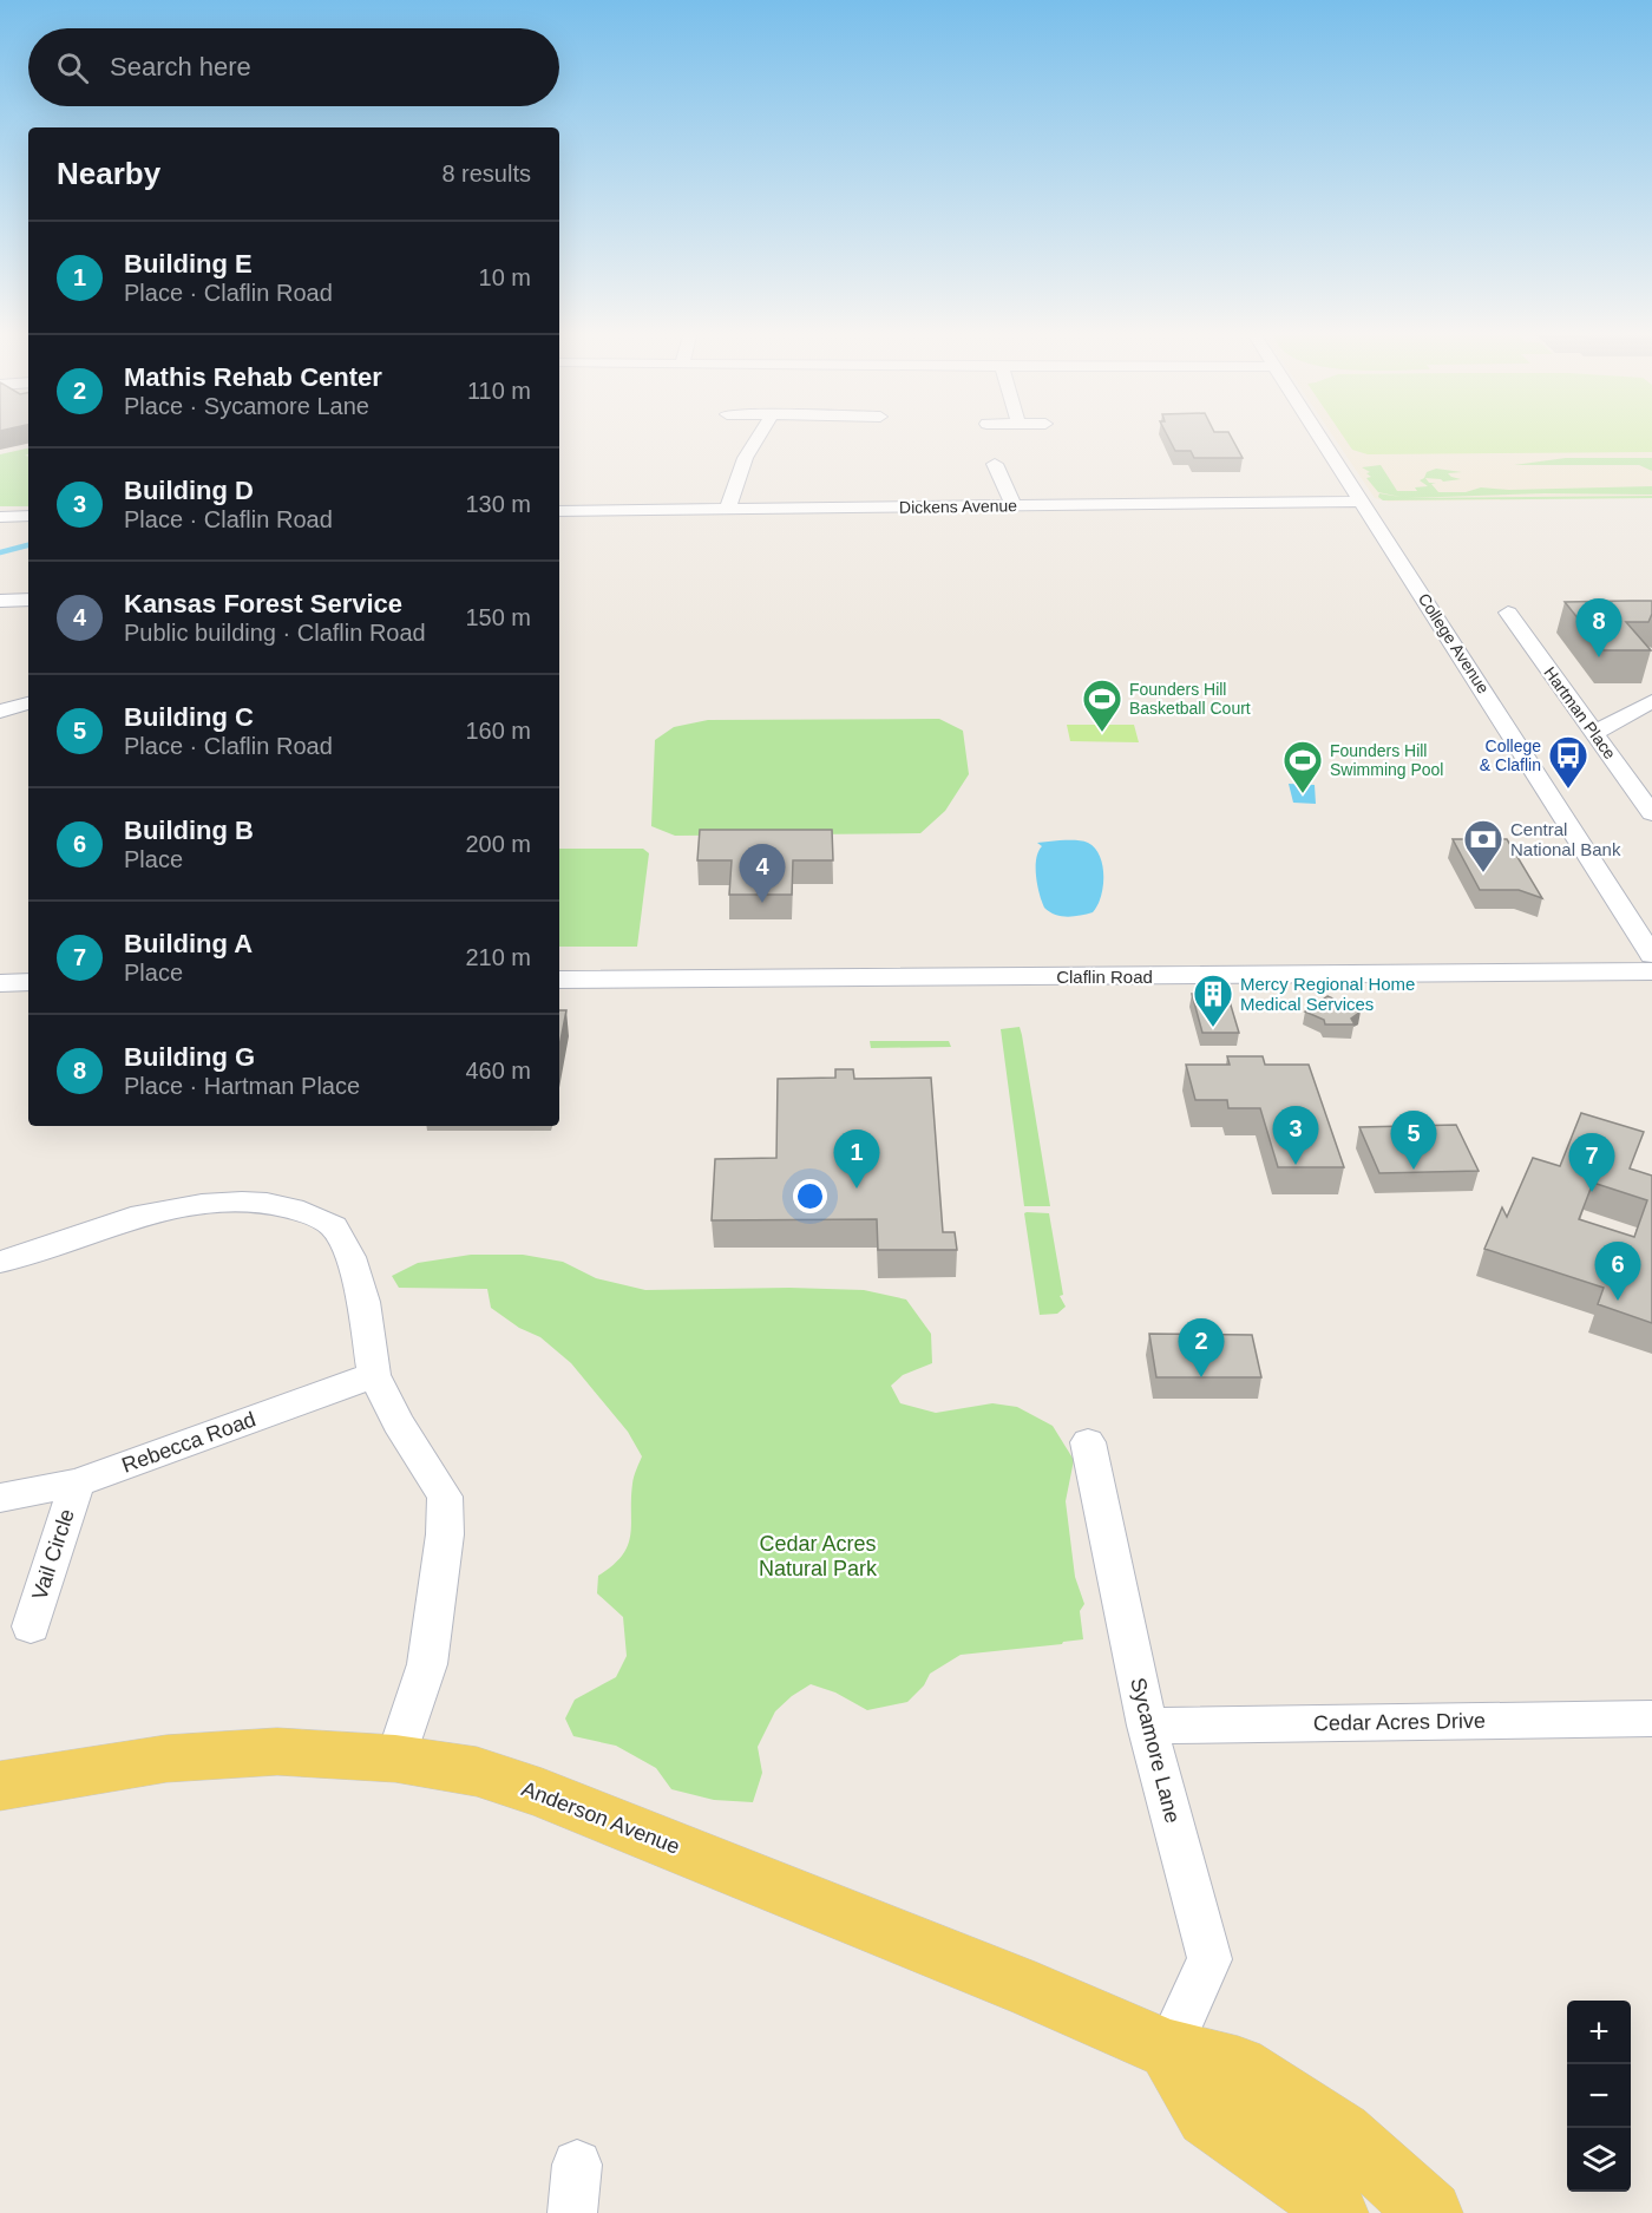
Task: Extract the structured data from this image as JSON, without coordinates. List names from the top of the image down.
{
  "streets": {
    "main road": ["Anderson Avenue"],
    "street": [
      "Dickens Avenue",
      "College Avenue",
      "Hartman Place",
      "Claflin Road",
      "Rebecca Road",
      "Vail Circle",
      "Cedar Acres Drive",
      "Sycamore Lane"
    ]
  },
  "crossings": [
    ["Dickens Avenue", "College Avenue"],
    ["Rebecca Road", "Vail Circle"],
    ["Cedar Acres Drive", "Sycamore Lane"],
    ["Sycamore Lane", "Anderson Avenue"]
  ],
  "parks": ["Cedar Acres Natural Park"],
  "places": {
    "sports": ["Founders Hill Basketball Court", "Founders Hill Swimming Pool"],
    "bus stop": ["College & Claflin"],
    "bank": ["Central National Bank"],
    "building": ["Mercy Regional Home Medical Services"]
  },
  "page": {
    "search": "Search here",
    "heading": ["Nearby", "8 results"],
    "list": [
      {
        "mark": "1",
        "name": "Building E",
        "note": "Place · Claflin Road",
        "value": "10 m"
      },
      {
        "mark": "2",
        "name": "Mathis Rehab Center",
        "note": "Place · Sycamore Lane",
        "value": "110 m"
      },
      {
        "mark": "3",
        "name": "Building D",
        "note": "Place · Claflin Road",
        "value": "130 m"
      },
      {
        "mark": "4",
        "name": "Kansas Forest Service",
        "note": "Public building · Claflin Road",
        "value": "150 m"
      },
      {
        "mark": "5",
        "name": "Building C",
        "note": "Place · Claflin Road",
        "value": "160 m"
      },
      {
        "mark": "6",
        "name": "Building B",
        "note": "Place",
        "value": "200 m"
      },
      {
        "mark": "7",
        "name": "Building A",
        "note": "Place",
        "value": "210 m"
      },
      {
        "mark": "8",
        "name": "Building G",
        "note": "Place · Hartman Place",
        "value": "460 m"
      }
    ],
    "pins": [
      "8",
      "4",
      "3",
      "5",
      "1",
      "7",
      "6",
      "2"
    ],
    "map_buttons": ["+", "−"]
  }
}
